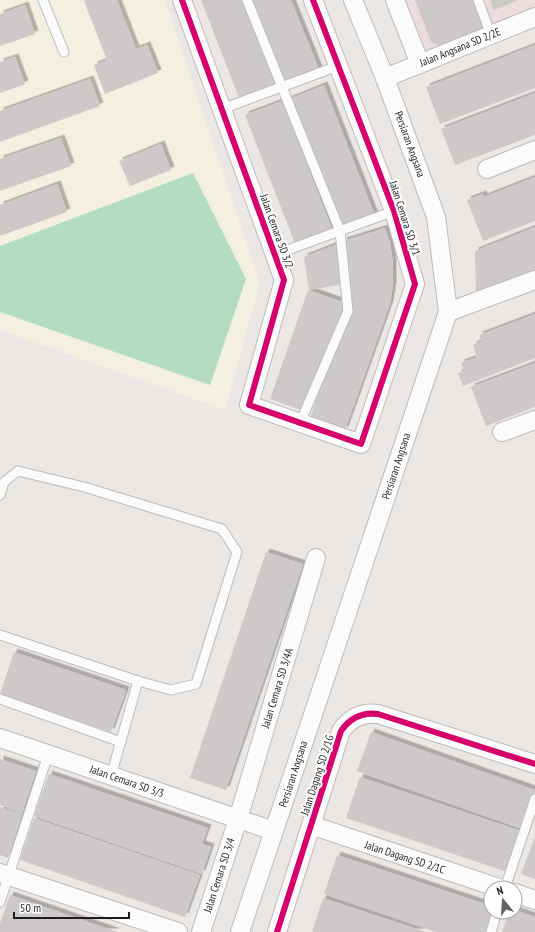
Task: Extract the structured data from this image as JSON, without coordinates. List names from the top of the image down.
{
  "streets": {
    "street": [
      "Jalan Angsana SD 2/2E",
      "Persiaran Angsana",
      "Jalan Cemara SD 3/1",
      "Jalan Cemara SD 3/2",
      "Jalan Cemara SD 3/4A",
      "Jalan Dagang SD 2/1G",
      "Jalan Cemara SD 3/3",
      "Jalan Dagang SD 2/1C",
      "Jalan Cemara SD 3/4"
    ]
  },
  "crossings": [
    ["Jalan Angsana SD 2/2E", "Persiaran Angsana"],
    ["Persiaran Angsana", "Jalan Cemara SD 3/3"],
    ["Jalan Cemara SD 3/1", "Jalan Cemara SD 3/2"],
    ["Jalan Cemara SD 3/4A", "Jalan Cemara SD 3/3"],
    ["Jalan Cemara SD 3/4A", "Jalan Cemara SD 3/4"],
    ["Jalan Dagang SD 2/1G", "Jalan Dagang SD 2/1C"],
    ["Jalan Cemara SD 3/3", "Jalan Cemara SD 3/4"]
  ],
  "scale_bar": "50 m",
  "north": "top"
}
